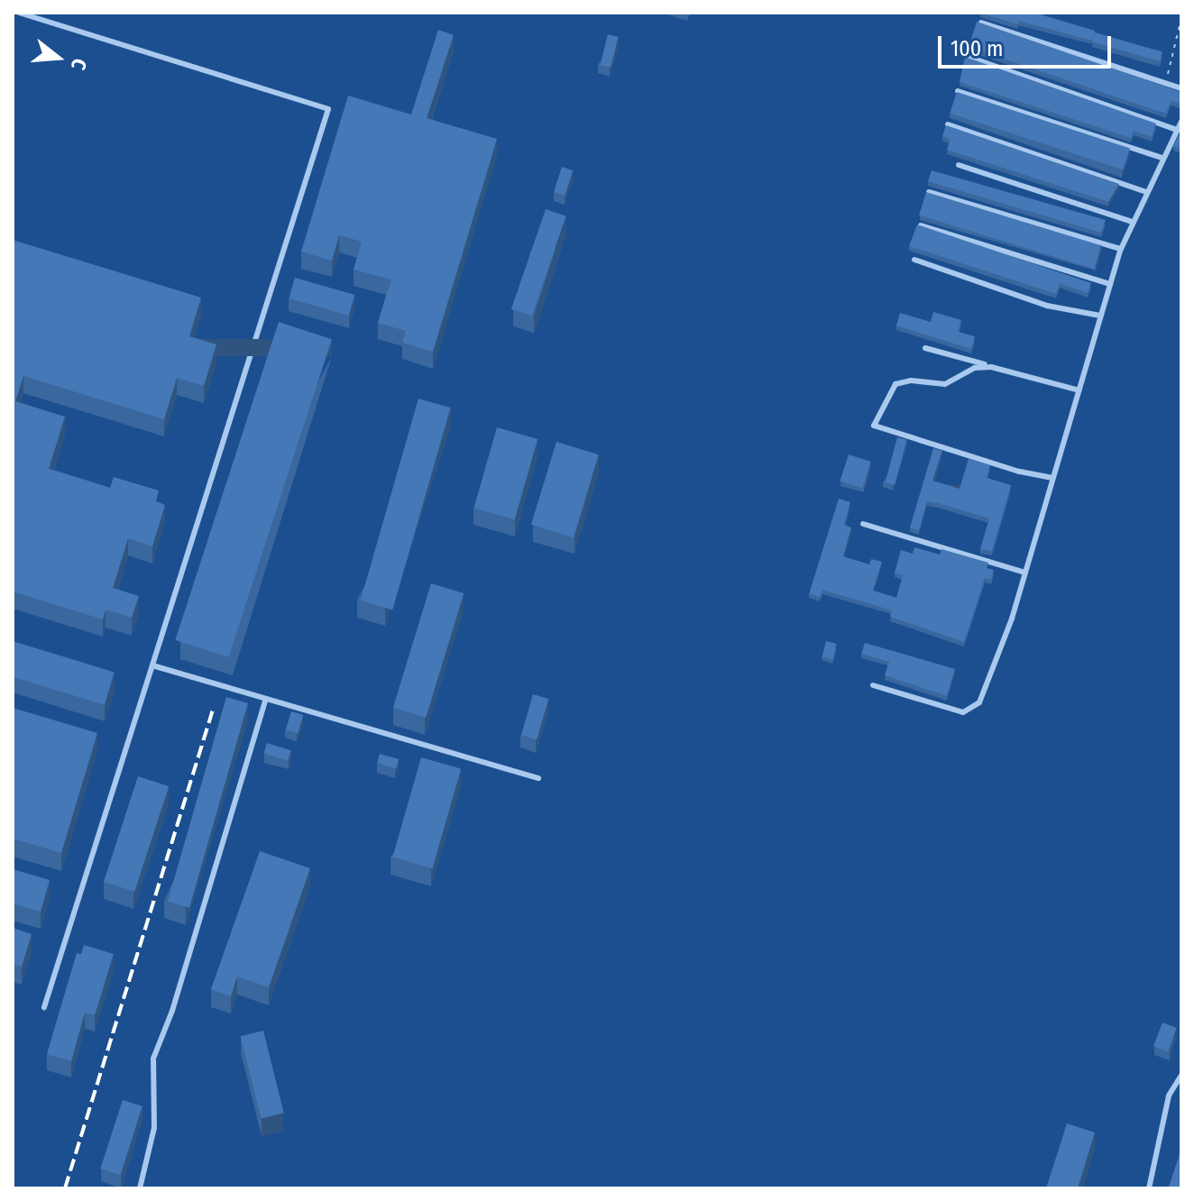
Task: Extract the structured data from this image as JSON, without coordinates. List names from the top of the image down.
{
  "scale_bar": "100 m",
  "north": "right"
}
